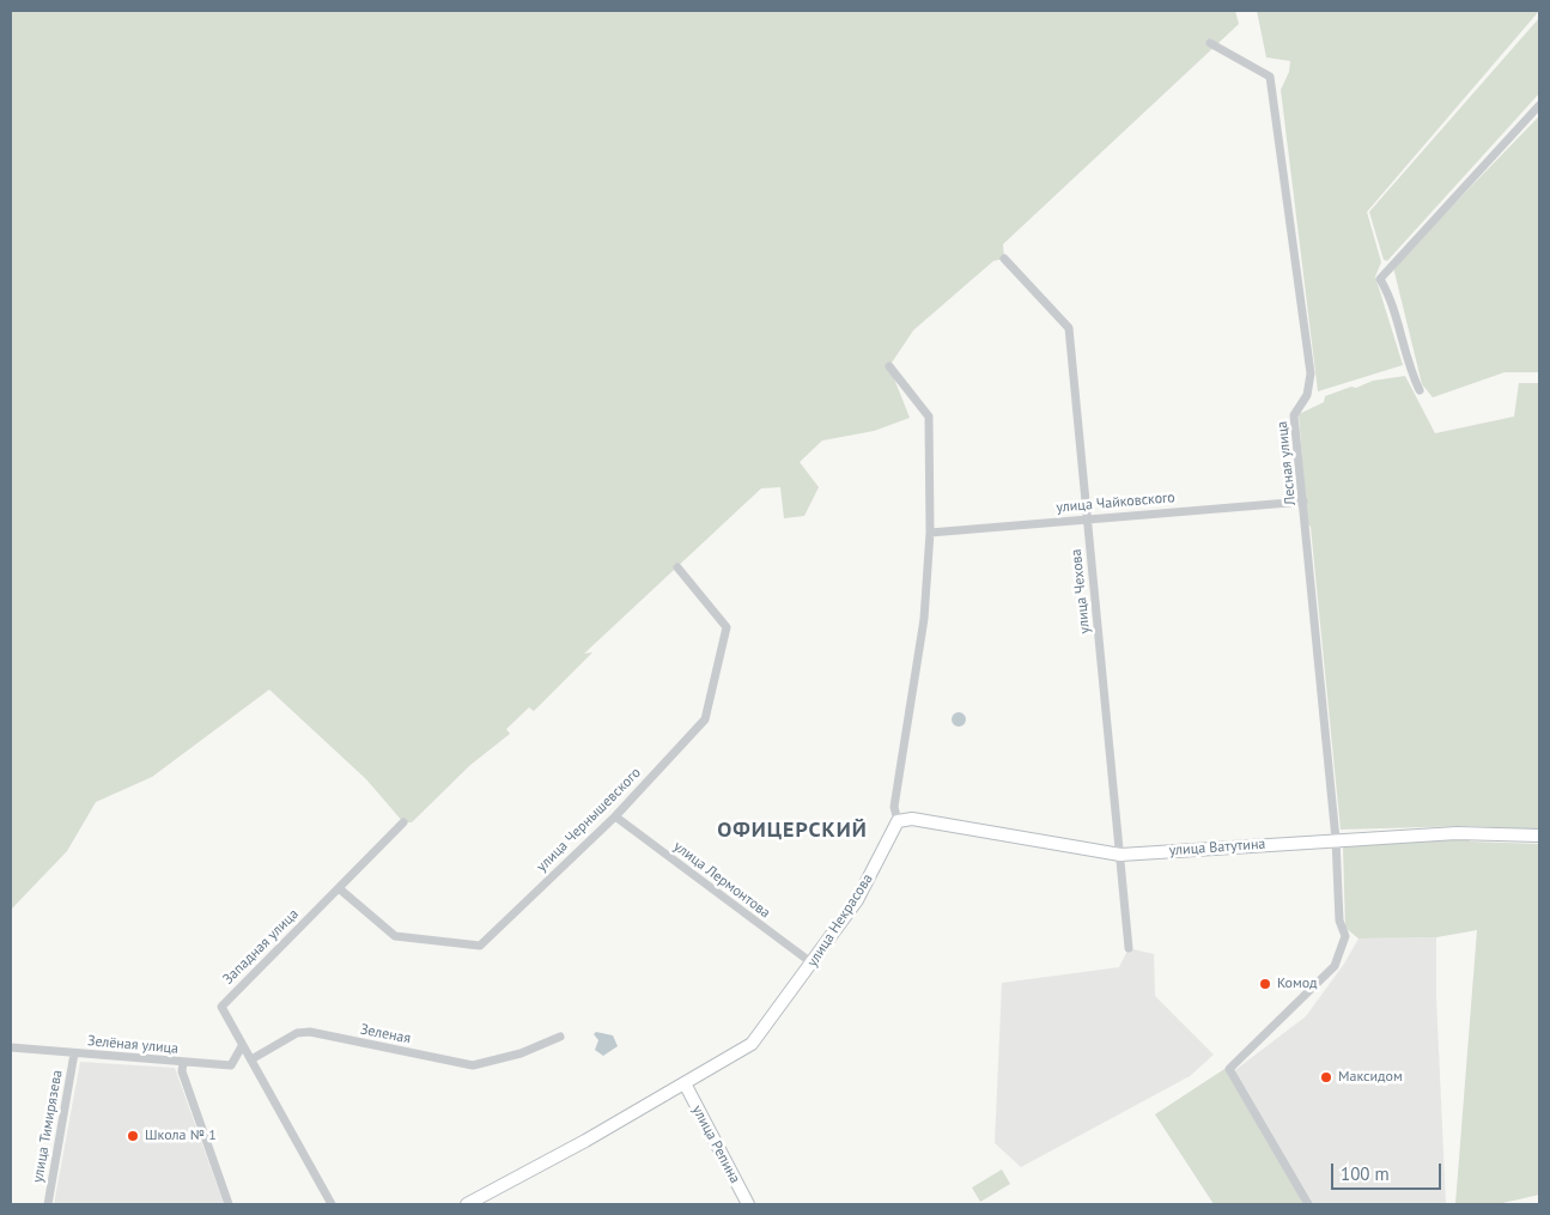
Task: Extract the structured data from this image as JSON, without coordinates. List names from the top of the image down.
{
  "streets": {
    "street": [
      "Лесная улица",
      "улица Чайковского",
      "улица Чехова",
      "улица Чернышевского",
      "улица Ватутина",
      "улица Лермонтова",
      "улица Некрасова",
      "Западная улица",
      "Зеленая",
      "Зелёная улица",
      "улица Тимирязева",
      "улица Репина"
    ]
  },
  "crossings": [
    ["Лесная улица", "улица Чайковского"],
    ["Лесная улица", "улица Ватутина"],
    ["улица Чайковского", "улица Чехова"],
    ["улица Чайковского", "улица Некрасова"],
    ["улица Чехова", "улица Ватутина"],
    ["улица Чернышевского", "улица Лермонтова"],
    ["улица Чернышевского", "Западная улица"],
    ["улица Ватутина", "улица Некрасова"],
    ["улица Лермонтова", "улица Некрасова"],
    ["улица Некрасова", "улица Репина"],
    ["Западная улица", "Зеленая"],
    ["Западная улица", "Зелёная улица"],
    ["Зелёная улица", "улица Тимирязева"]
  ],
  "districts": ["ОФИЦЕРСКИЙ"],
  "places": ["Комод", "Максидом", "Школа № 1"],
  "scale_bar": "100 m"
}
